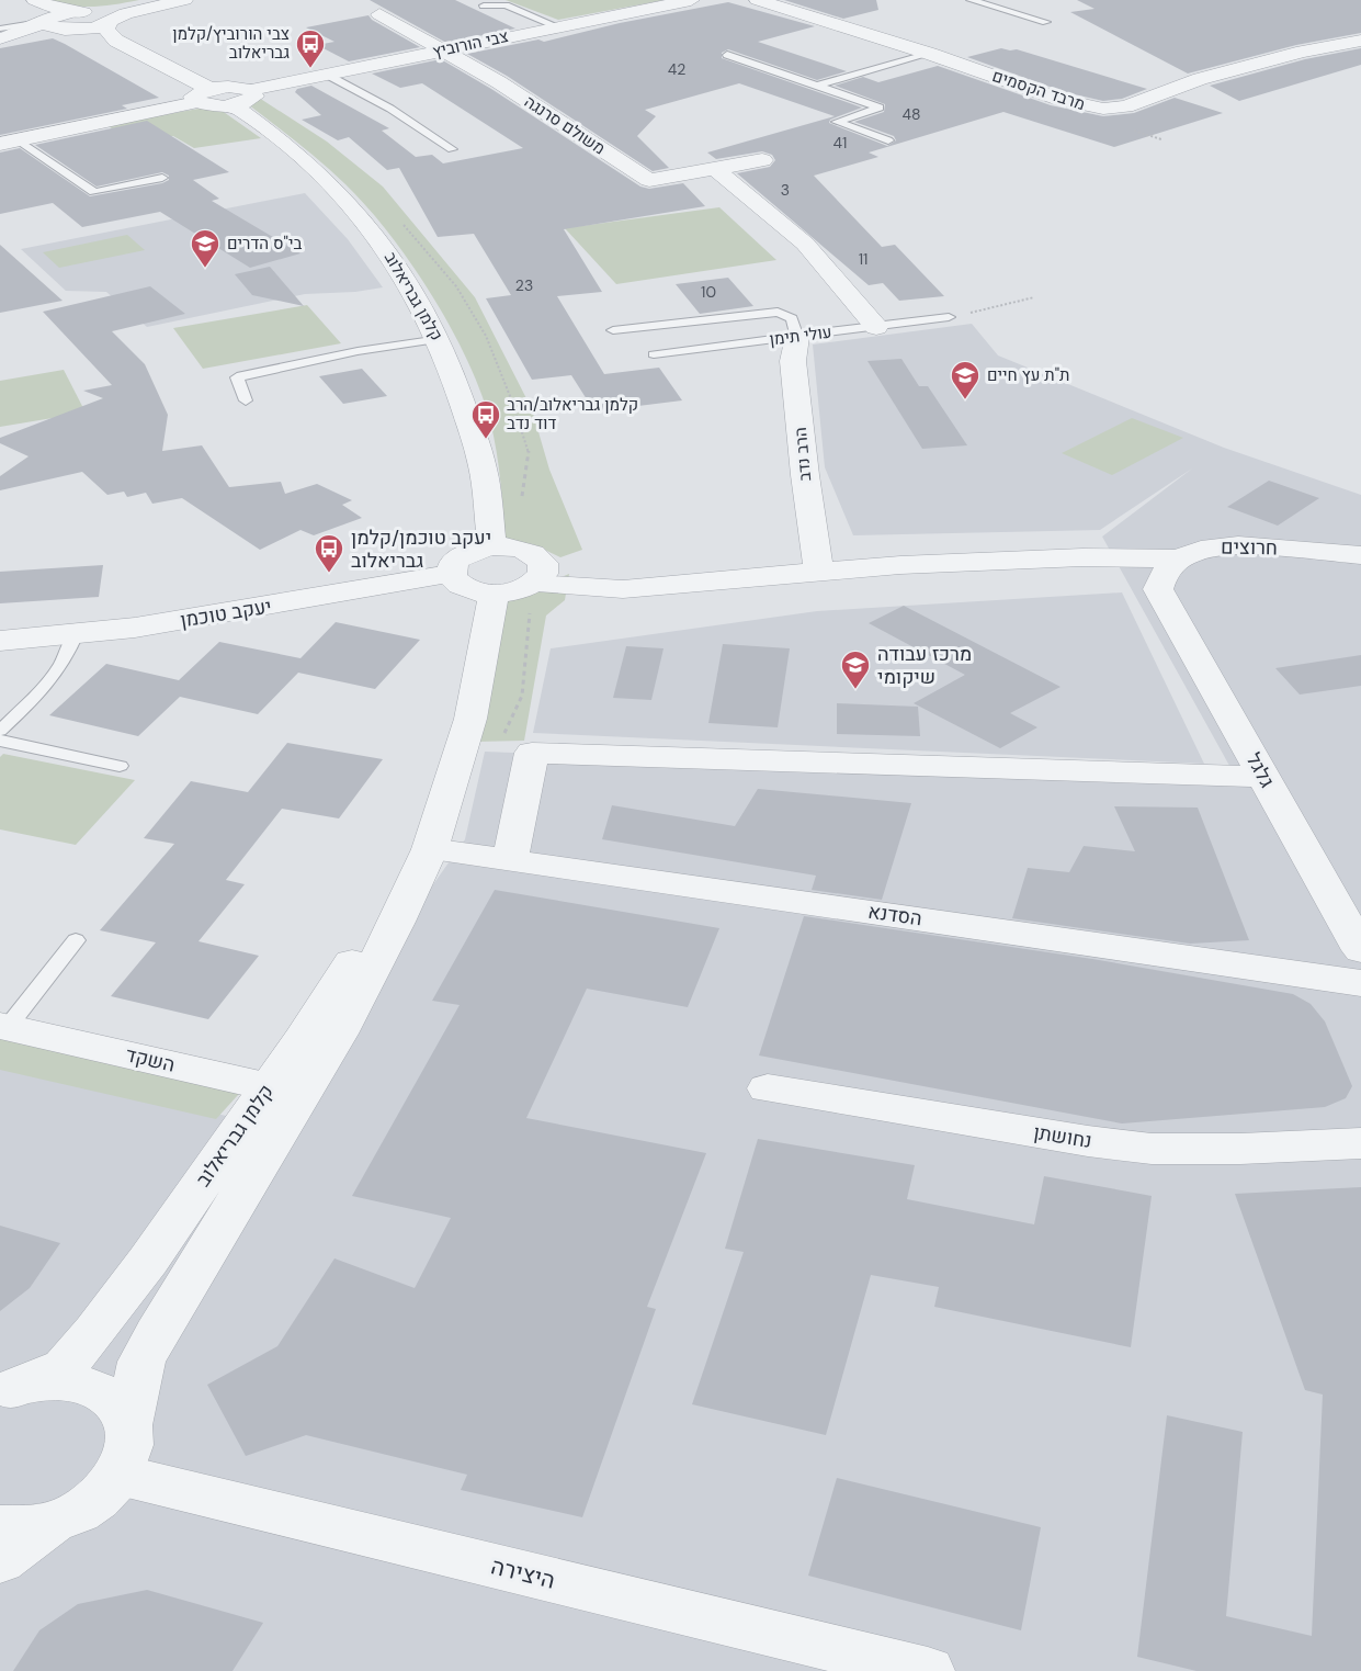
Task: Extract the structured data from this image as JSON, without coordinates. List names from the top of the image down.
{
  "streets": {
    "street": [
      "צבי הורוביץ",
      "מרבד הקסמים",
      "משולם סרנגה",
      "קלמן גבריאלוב",
      "הרב נדב",
      "חרוצים",
      "יעקב טוכמן",
      "גלגל",
      "הסדנא",
      "השקד",
      "נחושתן",
      "היצירה"
    ],
    "lane": ["עולי תימן"]
  },
  "crossings": [
    ["צבי הורוביץ", "משולם סרנגה"],
    ["צבי הורוביץ", "קלמן גבריאלוב"],
    ["קלמן גבריאלוב", "הסדנא"],
    ["קלמן גבריאלוב", "השקד"],
    ["קלמן גבריאלוב", "היצירה"],
    ["עולי תימן", "הרב נדב"],
    ["חרוצים", "גלגל"]
  ],
  "places": {
    "bus stop": ["צבי הורוביץ/קלמן גבריאלוב", "קלמן גבריאלוב/הרב דוד נדב", "יעקב טוכמן/קלמן גבריאלוב"],
    "school or university": ["בי\"ס הדרים", "ת\"ת עץ חיים", "מרכז עבודה שיקומי"]
  },
  "house_numbers": [
    "42",
    "48",
    "41",
    "3",
    "11",
    "23",
    "10"
  ]
}
